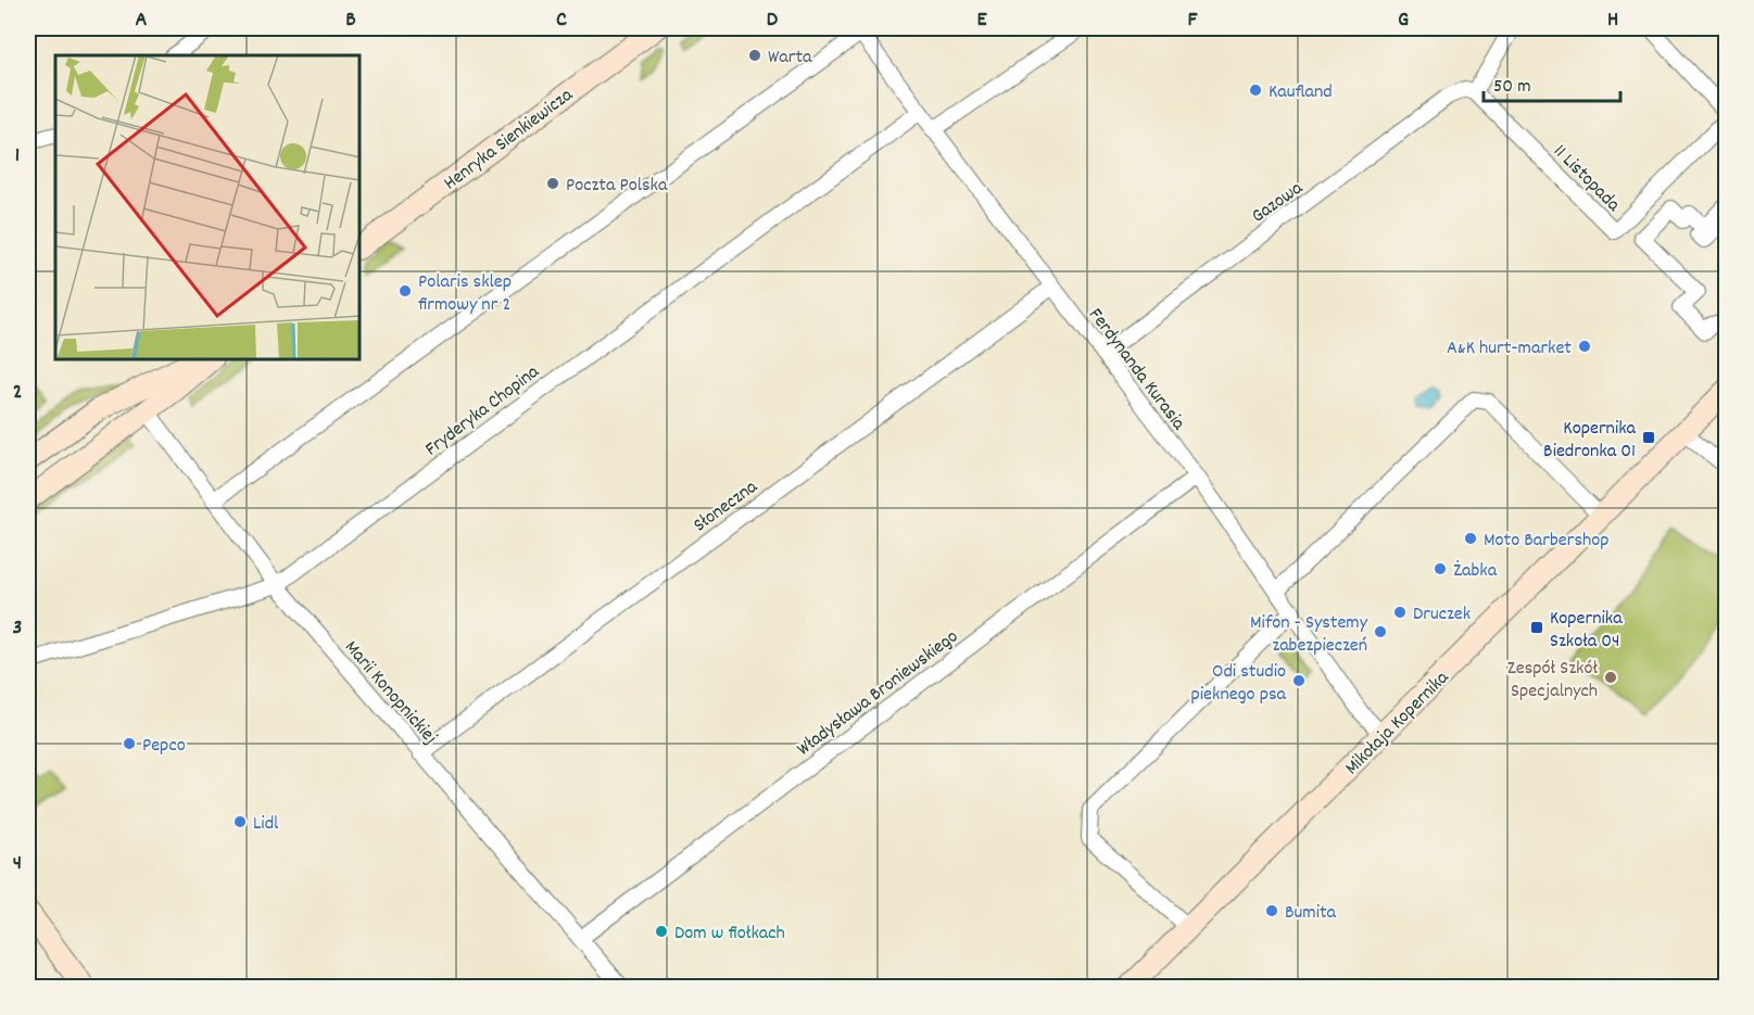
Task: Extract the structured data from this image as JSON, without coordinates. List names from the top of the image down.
{
  "streets": {
    "street": [
      "Henryka Sienkiewicza",
      "11 Listopada",
      "Gazowa",
      "Ferdynanda Kurasia",
      "Fryderyka Chopina",
      "Słoneczna",
      "Marii Konopnickiej",
      "Władysława Broniewskiego",
      "Mikołaja Kopernika"
    ]
  },
  "crossings": [
    ["11 Listopada", "Gazowa"],
    ["Gazowa", "Ferdynanda Kurasia"],
    ["Ferdynanda Kurasia", "Fryderyka Chopina"],
    ["Ferdynanda Kurasia", "Słoneczna"],
    ["Ferdynanda Kurasia", "Władysława Broniewskiego"],
    ["Ferdynanda Kurasia", "Mikołaja Kopernika"],
    ["Fryderyka Chopina", "Marii Konopnickiej"],
    ["Słoneczna", "Marii Konopnickiej"],
    ["Marii Konopnickiej", "Władysława Broniewskiego"]
  ],
  "places": {
    "other": [
      "Warta",
      "Kaufland",
      "Poczta Polska",
      "Polaris sklep firmowy nr 2",
      "A&K hurt-market",
      "Moto Barbershop",
      "Żabka",
      "Druczek",
      "Mifon - Systemy zabezpieczeń",
      "Zespół Szkół Specjalnych",
      "Odi studio pieknego psa",
      "Pepco",
      "Lidl",
      "Bumita",
      "Dom w fiołkach"
    ],
    "transit": ["Kopernika Biedronka 01", "Kopernika Szkoła 04"]
  },
  "scale_bar": "50 m",
  "grid": {
    "columns": [
      "A",
      "B",
      "C",
      "D",
      "E",
      "F",
      "G",
      "H"
    ],
    "rows": [
      "1",
      "2",
      "3",
      "4"
    ]
  }
}
